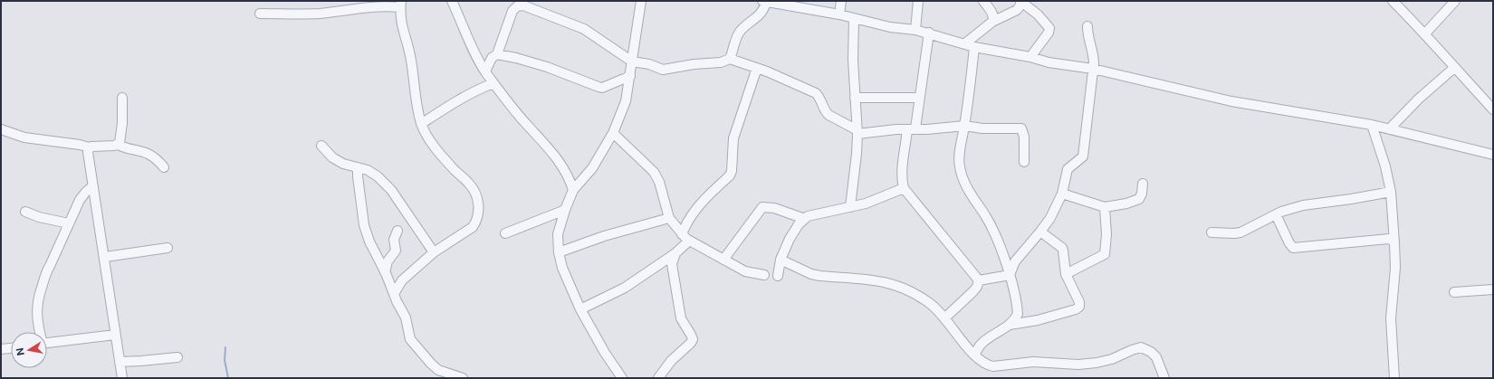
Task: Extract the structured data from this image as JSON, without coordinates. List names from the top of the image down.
{
  "north": "left"
}
